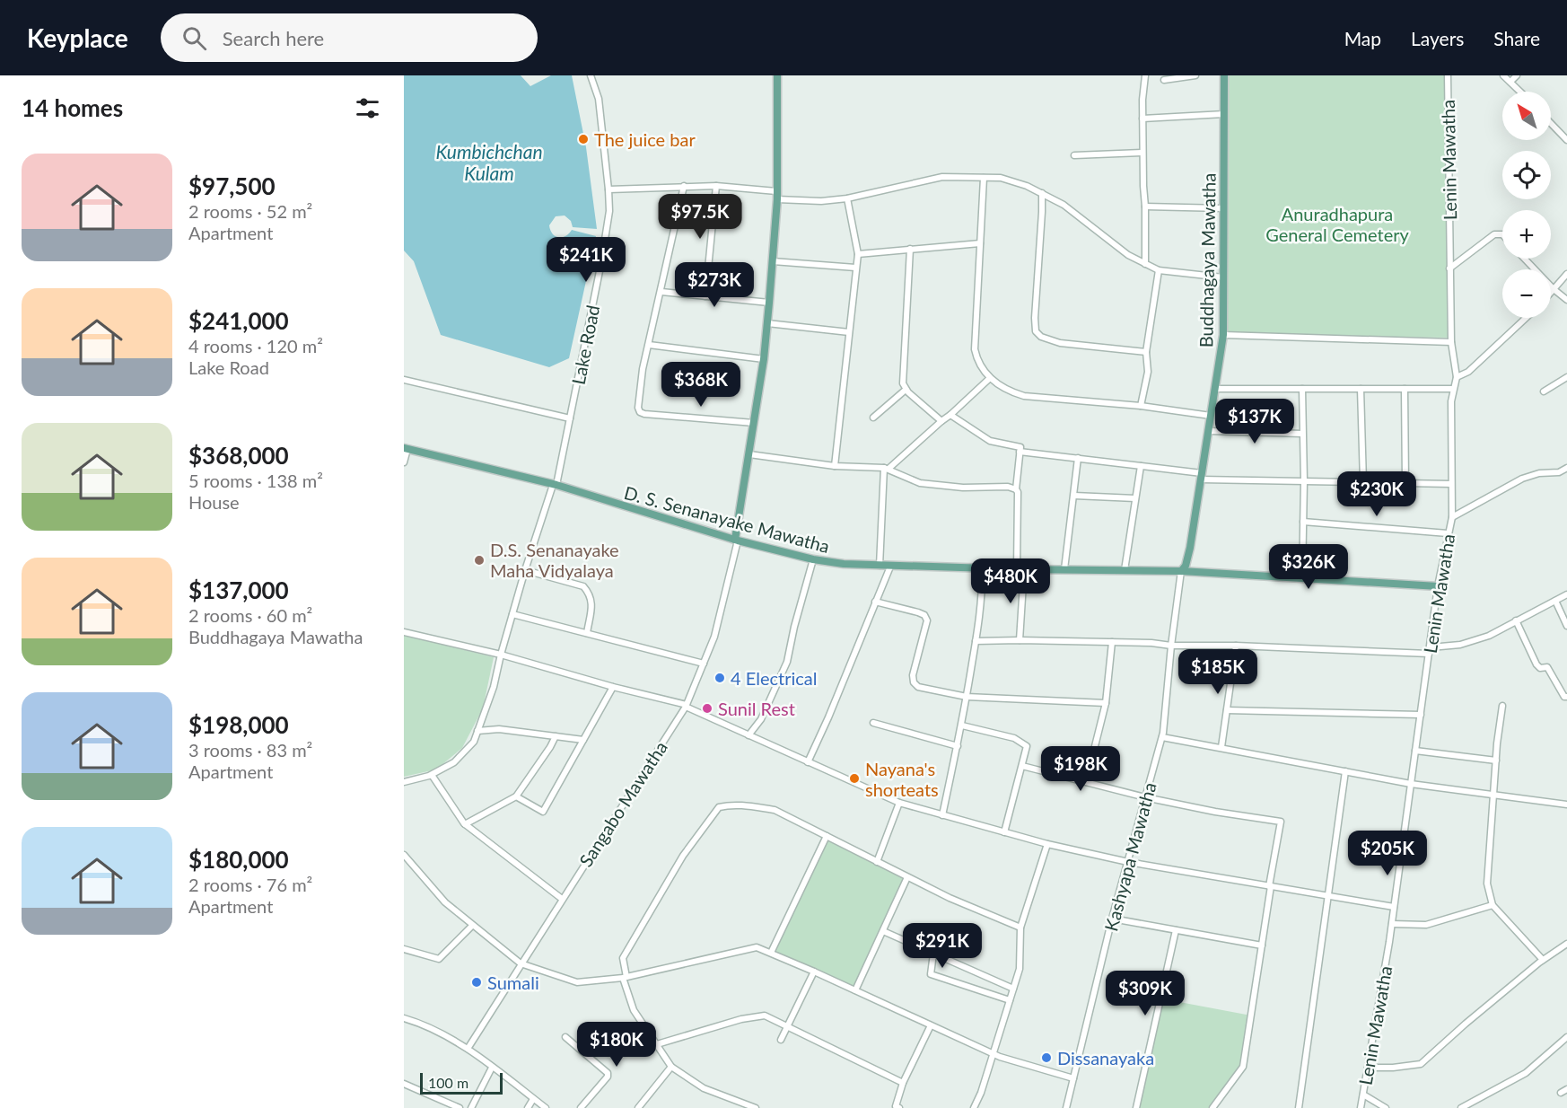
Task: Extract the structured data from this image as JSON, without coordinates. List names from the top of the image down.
{
  "streets": {
    "main road": ["Buddhagaya Mawatha", "D. S. Senanayake Mawatha"],
    "street": [
      "Lenin Mawatha",
      "Lake Road",
      "Sangabo Mawatha",
      "Kashyapa Mawatha"
    ]
  },
  "crossings": [
    ["Lenin Mawatha", "D. S. Senanayake Mawatha"],
    ["Buddhagaya Mawatha", "D. S. Senanayake Mawatha"],
    ["Buddhagaya Mawatha", "Kashyapa Mawatha"],
    ["Lake Road", "D. S. Senanayake Mawatha"],
    ["D. S. Senanayake Mawatha", "Sangabo Mawatha"],
    ["D. S. Senanayake Mawatha", "Kashyapa Mawatha"]
  ],
  "water": ["Kumbichchan Kulam"],
  "parks": ["Anuradhapura General Cemetery"],
  "places": [
    "The juice bar",
    "D.S. Senanayake Maha Vidyalaya",
    "4 Electrical",
    "Sunil Rest",
    "Nayana's shorteats",
    "Sumali",
    "Dissanayaka"
  ],
  "scale_bar": "100 m",
  "north": "top left",
  "page": {
    "header": "Keyplace",
    "search": "Search here",
    "nav": ["Map", "Layers", "Share"],
    "heading": "14 homes",
    "map_buttons": ["+", "−"],
    "list": [
      {
        "name": "$97,500",
        "note": "2 rooms · 52 m² · Apartment"
      },
      {
        "name": "$241,000",
        "note": "4 rooms · 120 m² · Lake Road"
      },
      {
        "name": "$368,000",
        "note": "5 rooms · 138 m² · House"
      },
      {
        "name": "$137,000",
        "note": "2 rooms · 60 m² · Buddhagaya Mawatha"
      },
      {
        "name": "$198,000",
        "note": "3 rooms · 83 m² · Apartment"
      },
      {
        "name": "$180,000",
        "note": "2 rooms · 76 m² · Apartment"
      }
    ],
    "price": [
      "$97.5K",
      "$241K",
      "$273K",
      "$368K",
      "$137K",
      "$230K",
      "$326K",
      "$480K",
      "$185K",
      "$198K",
      "$205K",
      "$291K",
      "$309K",
      "$180K"
    ],
    "scale": "100 m"
  }
}
